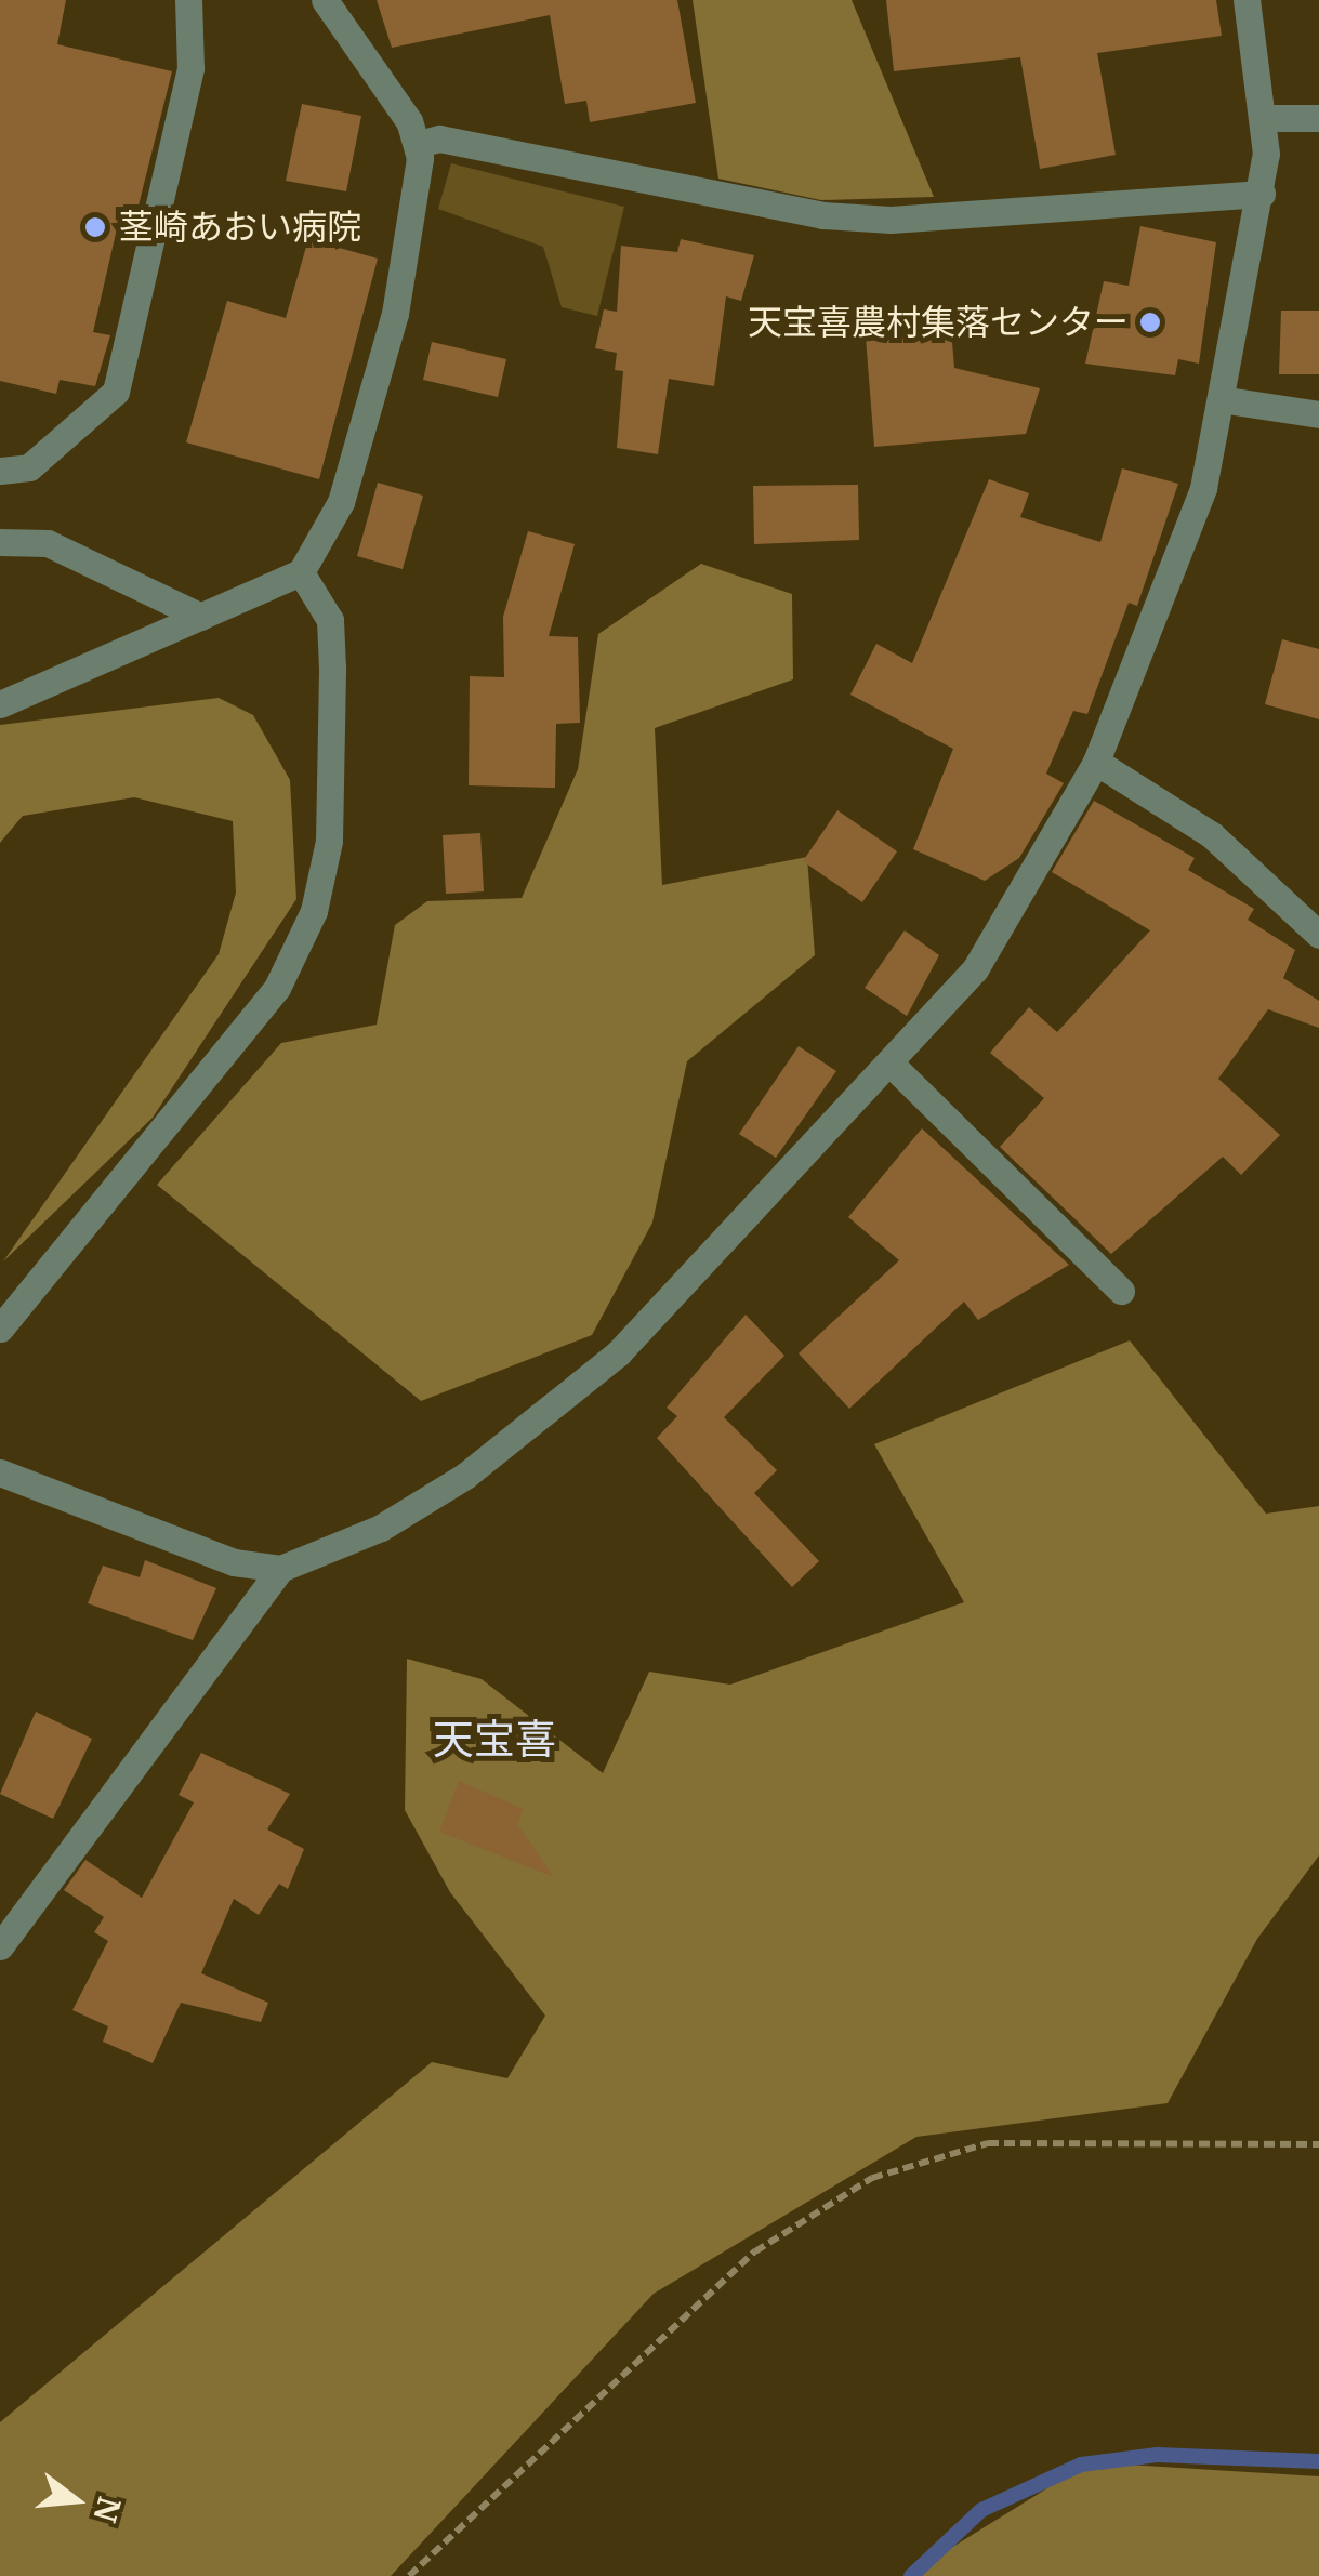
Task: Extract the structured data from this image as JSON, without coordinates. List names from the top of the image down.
{
  "districts": ["天宝喜"],
  "places": ["茎崎あおい病院", "天宝喜農村集落センター"],
  "north": "right"
}
